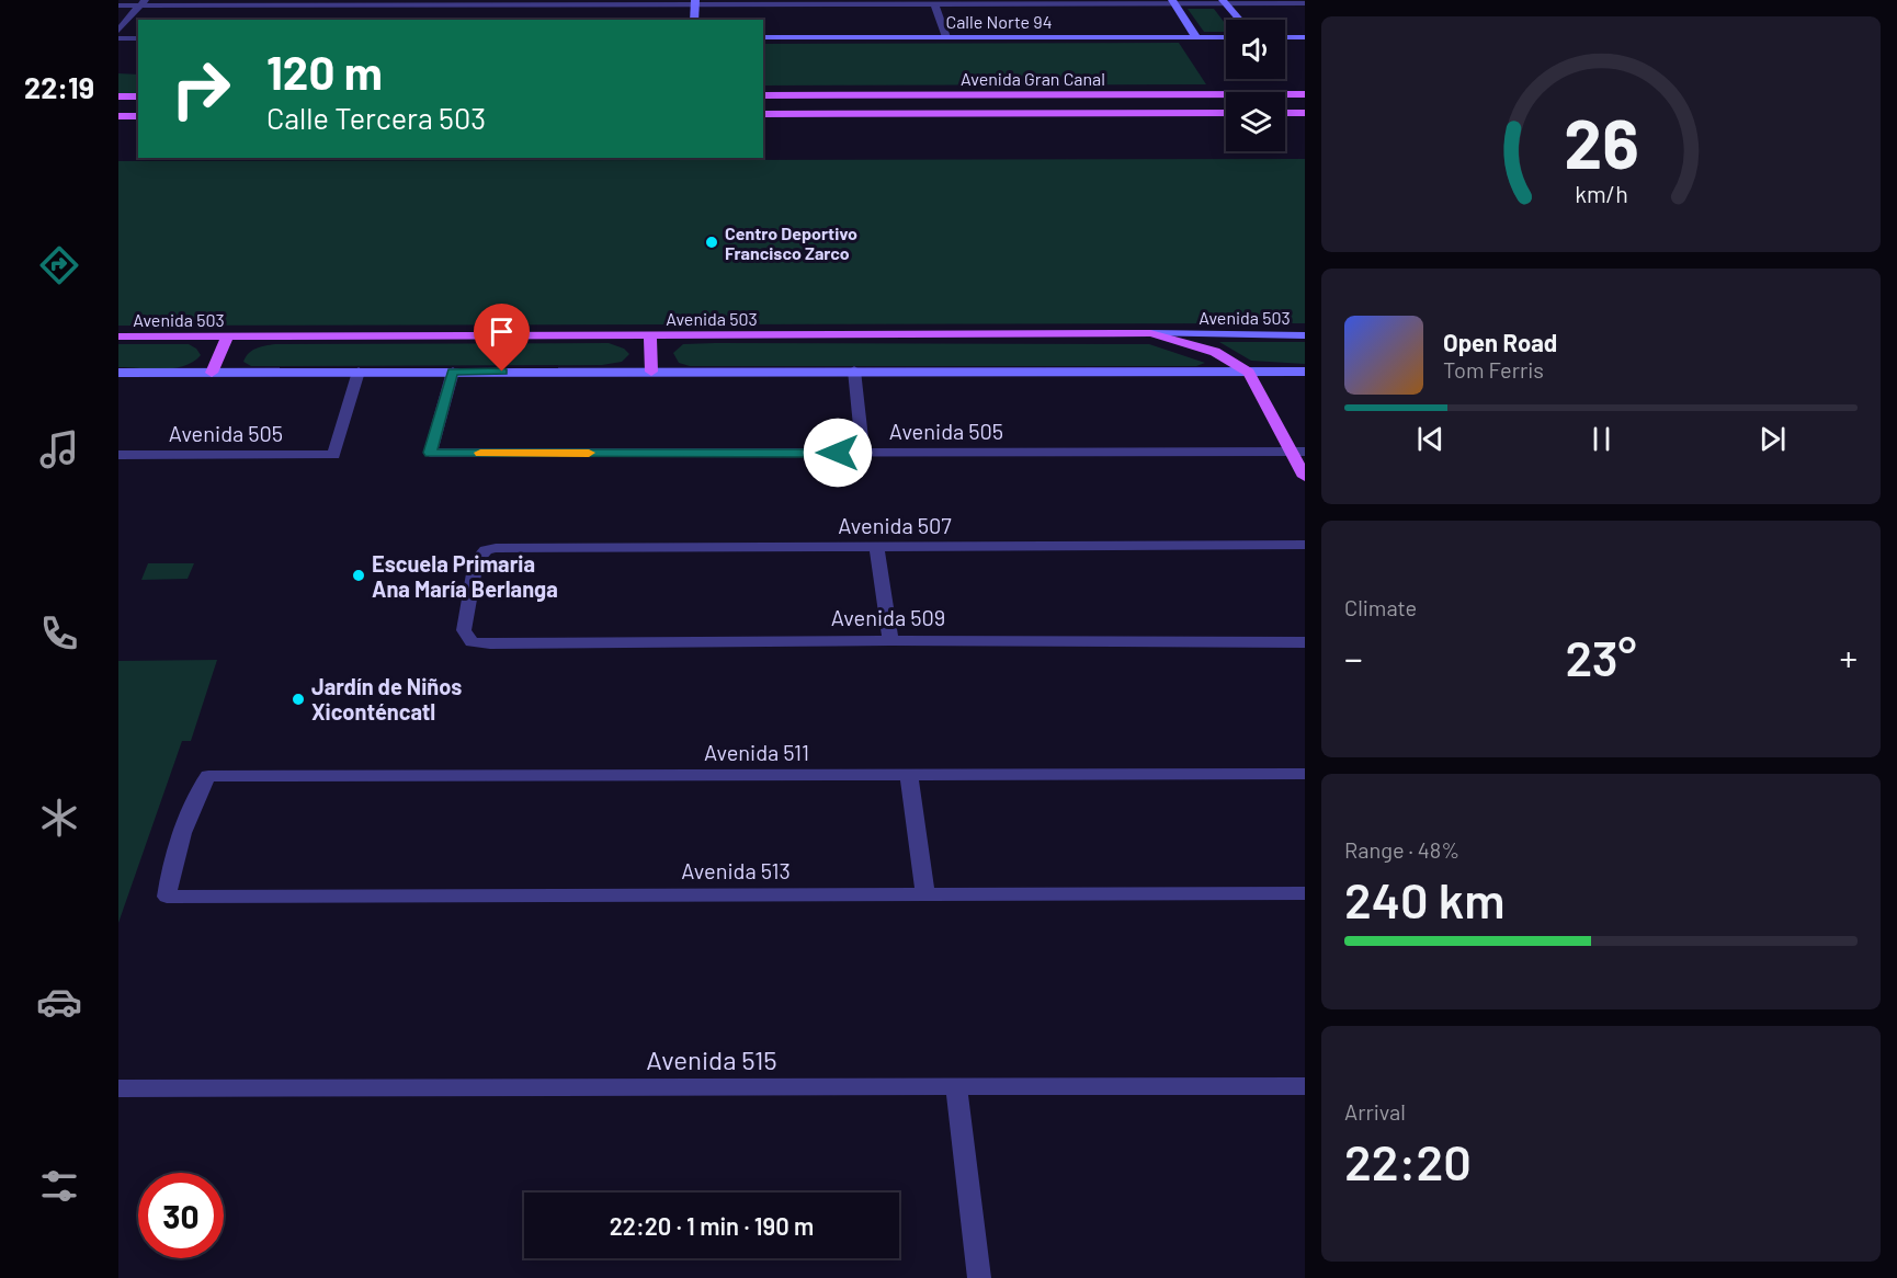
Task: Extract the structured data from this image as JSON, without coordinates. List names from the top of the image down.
{
  "streets": {
    "main road": ["Avenida Gran Canal", "Avenida 503"],
    "street": [
      "Calle Norte 94",
      "Avenida 505",
      "Avenida 507",
      "Avenida 509",
      "Avenida 511",
      "Avenida 513",
      "Avenida 515"
    ]
  },
  "crossings": [
    ["Avenida 507", "Avenida 509"],
    ["Avenida 511", "Avenida 513"]
  ],
  "places": ["Centro Deportivo Francisco Zarco", "Escuela Primaria Ana María Berlanga", "Jardín de Niños Xiconténcatl"],
  "page": {
    "tabs": "22:19",
    "turn": ["120 m", "Calle Tercera 503"],
    "song": ["Open Road", "Tom Ferris"],
    "tile": [
      "Climate",
      ["Range · 48%", "240 km"],
      ["Arrival", "22:20"]
    ],
    "heat": ["−", "23°", "+"],
    "limit": "30",
    "trip": "22:20 · 1 min · 190 m",
    "gauge": ["26", "km/h"]
  }
}
